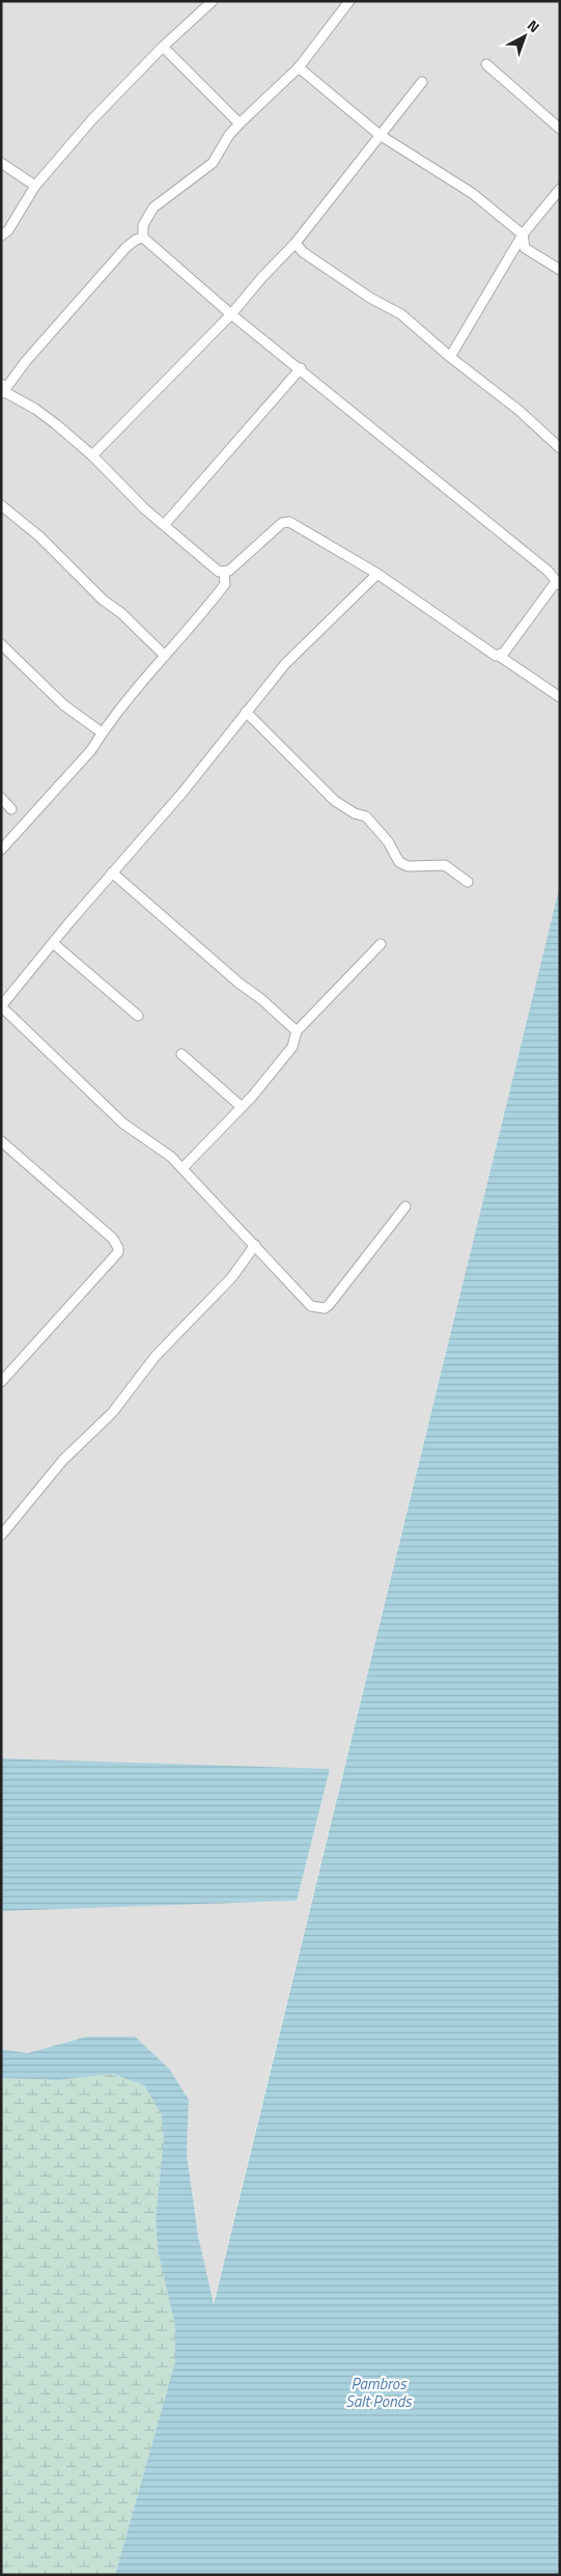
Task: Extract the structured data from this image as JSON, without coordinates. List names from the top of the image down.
{
  "water": ["Pambros Salt Ponds"],
  "north": "top right"
}
